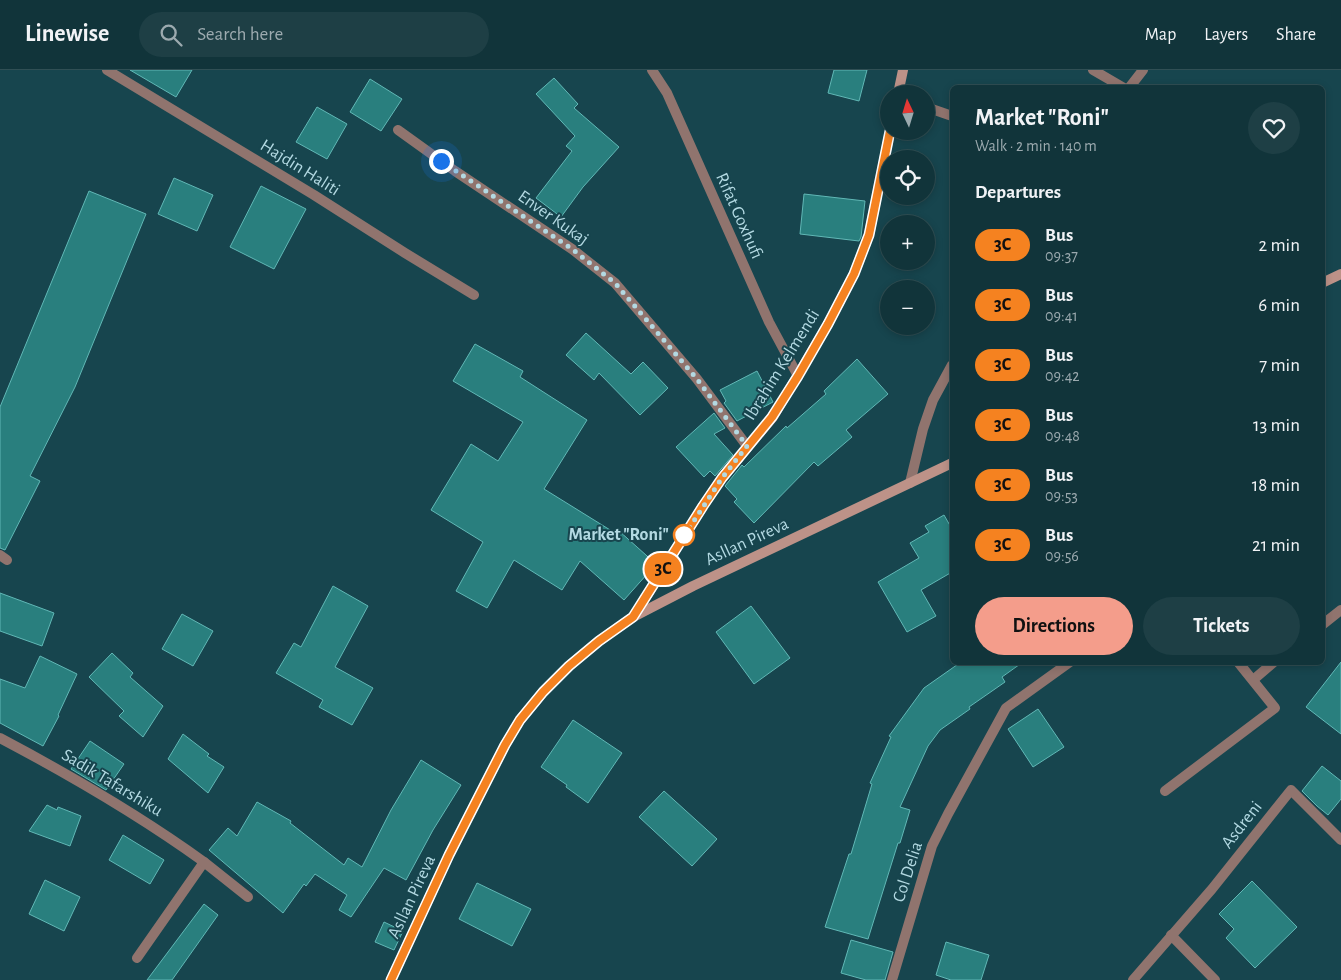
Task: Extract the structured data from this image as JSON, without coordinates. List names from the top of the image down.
{
  "streets": {
    "street": [
      "Hajdin Haliti",
      "Rifat Goxhufi",
      "Enver Kukaj",
      "Ibrahim Kelmendi",
      "Asllan Pireva",
      "Sadik Tafarshiku",
      "Asdreni",
      "Col Delia"
    ]
  },
  "crossings": [
    ["Rifat Goxhufi", "Ibrahim Kelmendi"],
    ["Enver Kukaj", "Ibrahim Kelmendi"],
    ["Ibrahim Kelmendi", "Asllan Pireva"]
  ],
  "places": ["Market \"Roni\""],
  "lines": ["bus line 3C"],
  "north": "top",
  "page": {
    "header": "Linewise",
    "search": "Search here",
    "nav": ["Map", "Layers", "Share"],
    "on_map": "3C",
    "map_buttons": ["+", "−"],
    "heading": [
      ["Market \"Roni\"", "Walk · 2 min · 140 m"],
      "Departures"
    ],
    "list": [
      {
        "mark": "3C",
        "name": "Bus",
        "note": "09:37",
        "value": "2 min"
      },
      {
        "mark": "3C",
        "name": "Bus",
        "note": "09:41",
        "value": "6 min"
      },
      {
        "mark": "3C",
        "name": "Bus",
        "note": "09:42",
        "value": "7 min"
      },
      {
        "mark": "3C",
        "name": "Bus",
        "note": "09:48",
        "value": "13 min"
      },
      {
        "mark": "3C",
        "name": "Bus",
        "note": "09:53",
        "value": "18 min"
      },
      {
        "mark": "3C",
        "name": "Bus",
        "note": "09:56",
        "value": "21 min"
      }
    ],
    "buttons": ["Directions", "Tickets"]
  }
}
